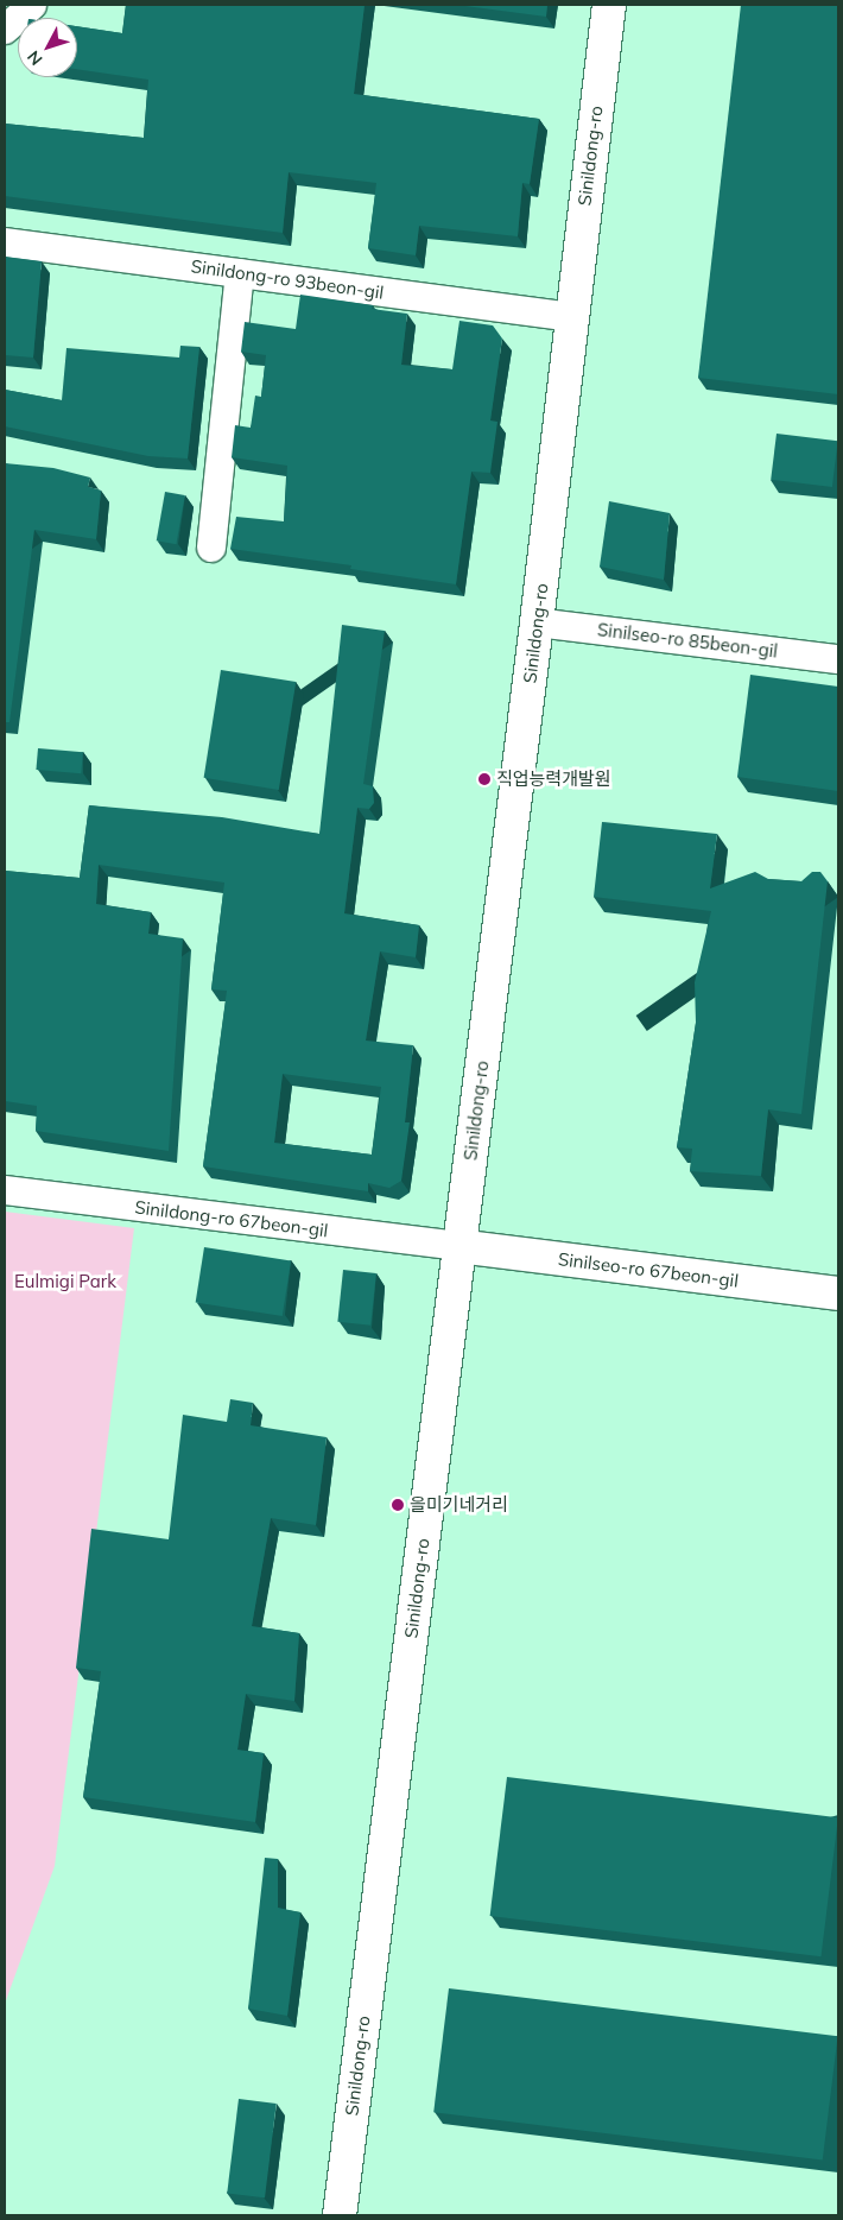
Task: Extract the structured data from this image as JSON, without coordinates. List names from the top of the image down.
{
  "streets": {
    "main road": ["Sinildong-ro", "Sinilseo-ro 67beon-gil"],
    "street": ["Sinildong-ro 93beon-gil", "Sinilseo-ro 85beon-gil", "Sinildong-ro 67beon-gil"]
  },
  "crossings": [
    ["Sinildong-ro", "Sinildong-ro 93beon-gil"],
    ["Sinildong-ro", "Sinilseo-ro 85beon-gil"],
    ["Sinildong-ro", "Sinildong-ro 67beon-gil"],
    ["Sinildong-ro", "Sinilseo-ro 67beon-gil"],
    ["Sinildong-ro 67beon-gil", "Sinilseo-ro 67beon-gil"]
  ],
  "parks": ["Eulmigi Park"],
  "places": ["직업능력개발원", "을미기네거리"],
  "north": "bottom left"
}
